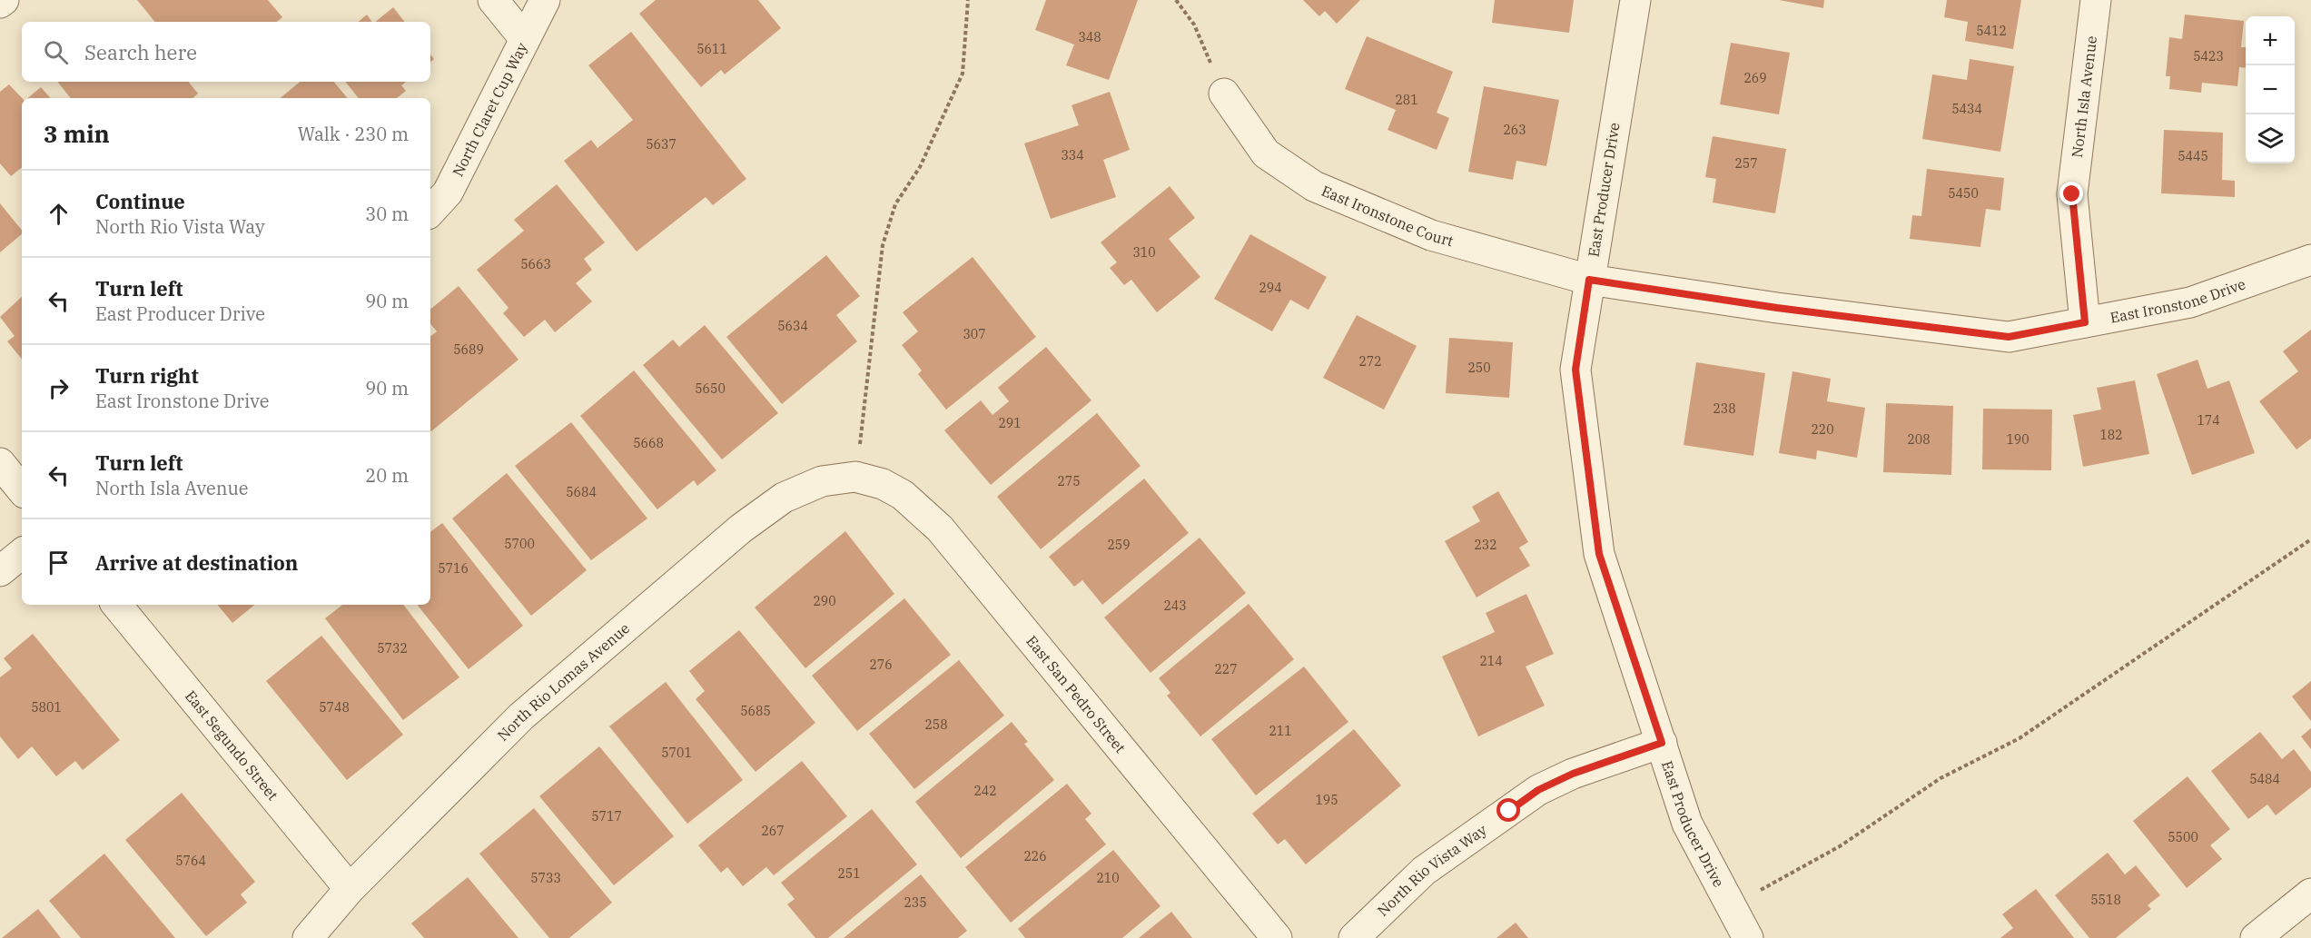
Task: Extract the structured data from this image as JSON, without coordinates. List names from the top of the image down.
{
  "streets": {
    "street": [
      "North Isla Avenue",
      "North Claret Cup Way",
      "East Producer Drive",
      "East Ironstone Court",
      "East Ironstone Drive",
      "North Rio Lomas Avenue",
      "East San Pedro Street",
      "East Segundo Street",
      "North Rio Vista Way"
    ]
  },
  "crossings": [
    ["North Isla Avenue", "East Ironstone Drive"],
    ["East Producer Drive", "East Ironstone Court"],
    ["East Producer Drive", "East Ironstone Drive"],
    ["East Producer Drive", "North Rio Vista Way"],
    ["East Ironstone Court", "East Ironstone Drive"],
    ["North Rio Lomas Avenue", "East San Pedro Street"],
    ["North Rio Lomas Avenue", "East Segundo Street"]
  ],
  "house_numbers": [
    "5412",
    "348",
    "5611",
    "5423",
    "269",
    "281",
    "5434",
    "263",
    "5637",
    "334",
    "5445",
    "257",
    "5450",
    "310",
    "5663",
    "294",
    "5634",
    "307",
    "5689",
    "272",
    "250",
    "5650",
    "238",
    "174",
    "291",
    "220",
    "182",
    "208",
    "190",
    "5668",
    "275",
    "5684",
    "5700",
    "259",
    "232",
    "5716",
    "290",
    "243",
    "5732",
    "214",
    "276",
    "227",
    "5801",
    "5748",
    "5685",
    "258",
    "211",
    "5701",
    "5484",
    "242",
    "195",
    "5717",
    "267",
    "5500",
    "226",
    "5764",
    "251",
    "5733",
    "210",
    "5518",
    "235"
  ],
  "page": {
    "map_buttons": ["+", "−"],
    "search": "Search here",
    "heading": ["3 min", "Walk · 230 m"],
    "list": [
      ["Continue", "North Rio Vista Way", "30 m"],
      ["Turn left", "East Producer Drive", "90 m"],
      ["Turn right", "East Ironstone Drive", "90 m"],
      ["Turn left", "North Isla Avenue", "20 m"],
      "Arrive at destination"
    ]
  }
}
